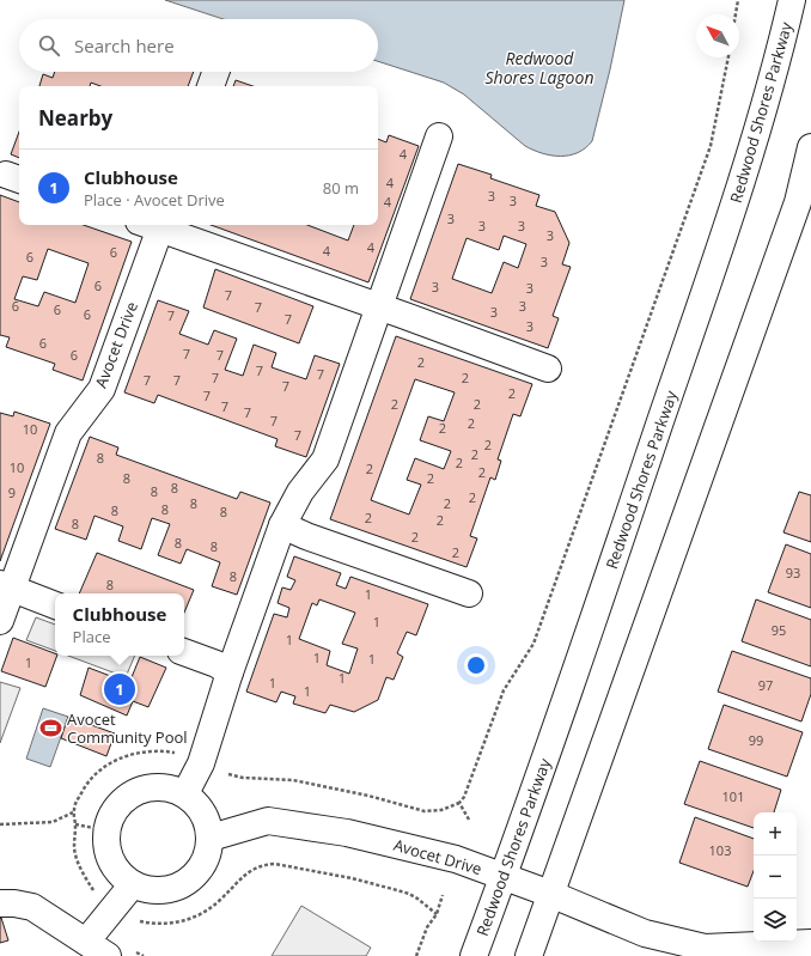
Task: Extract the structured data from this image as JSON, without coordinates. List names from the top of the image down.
{
  "streets": {
    "street": ["Redwood Shores Parkway", "Avocet Drive"]
  },
  "crossings": [
    ["Redwood Shores Parkway", "Avocet Drive"]
  ],
  "water": ["Redwood Shores Lagoon"],
  "places": {
    "sports": ["Avocet Community Pool"]
  },
  "house_numbers": [
    "4",
    "4",
    "3",
    "3",
    "4",
    "3",
    "3",
    "3",
    "3",
    "4",
    "4",
    "6",
    "6",
    "3",
    "6",
    "3",
    "3",
    "7",
    "6",
    "3",
    "7",
    "6",
    "3",
    "6",
    "7",
    "7",
    "3",
    "6",
    "7",
    "6",
    "7",
    "2",
    "7",
    "7",
    "7",
    "2",
    "7",
    "7",
    "7",
    "2",
    "7",
    "2",
    "2",
    "7",
    "7",
    "7",
    "2",
    "2",
    "10",
    "7",
    "2",
    "2",
    "8",
    "2",
    "10",
    "2",
    "2",
    "8",
    "2",
    "8",
    "8",
    "9",
    "2",
    "8",
    "2",
    "8",
    "8",
    "8",
    "2",
    "2",
    "8",
    "2",
    "8",
    "8",
    "2",
    "93",
    "8",
    "8",
    "1",
    "1",
    "95",
    "1",
    "1",
    "1",
    "1",
    "1",
    "1",
    "97",
    "1",
    "99",
    "101",
    "103"
  ],
  "north": "top left",
  "page": {
    "search": "Search here",
    "heading": "Nearby",
    "list": [
      {
        "mark": "1",
        "name": "Clubhouse",
        "note": "Place · Avocet Drive",
        "value": "80 m"
      }
    ],
    "popup": ["Clubhouse", "Place"],
    "pins": "1",
    "map_buttons": ["+", "−"]
  }
}
